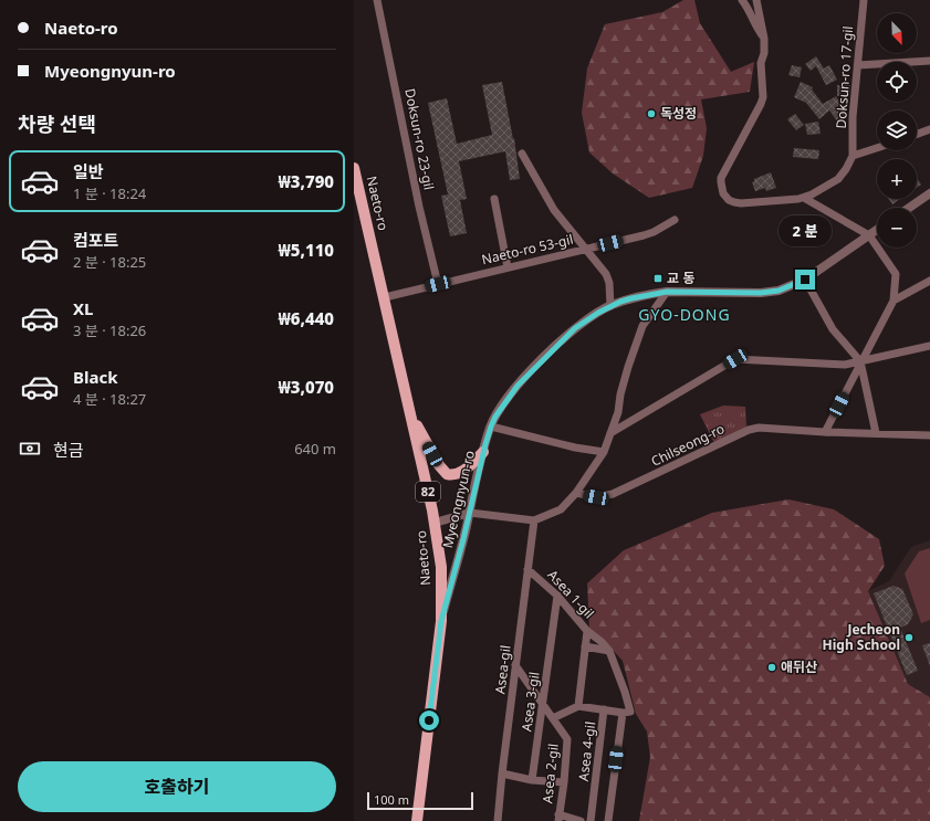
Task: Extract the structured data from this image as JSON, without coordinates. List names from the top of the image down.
{
  "streets": {
    "main road": ["Naeto-ro", "82"],
    "street": [
      "Doksun-ro 17-gil",
      "Doksun-ro 23-gil",
      "Naeto-ro 53-gil",
      "Chilseong-ro",
      "Myeongnyun-ro",
      "Asea 1-gil",
      "Asea-gil",
      "Asea 3-gil",
      "Asea 4-gil",
      "Asea 2-gil"
    ]
  },
  "crossings": [
    ["Doksun-ro 23-gil", "Naeto-ro 53-gil"],
    ["Naeto-ro", "Naeto-ro 53-gil"],
    ["Naeto-ro", "Myeongnyun-ro"],
    ["Asea 1-gil", "Asea-gil"],
    ["Asea 1-gil", "Asea 3-gil"],
    ["Asea 1-gil", "Asea 4-gil"],
    ["Asea-gil", "Asea 2-gil"],
    ["Asea 3-gil", "Asea 2-gil"],
    ["Asea 4-gil", "Asea 2-gil"]
  ],
  "districts": ["GYO-DONG"],
  "places": {
    "other": ["독성정", "Jecheon High School", "애뒤산"],
    "transit": ["교 동"]
  },
  "scale_bar": "100 m",
  "north": "bottom right",
  "page": {
    "banner": ["Naeto-ro", "Myeongnyun-ro"],
    "map_buttons": ["+", "−"],
    "heading": "차량 선택",
    "list": [
      {
        "name": "일반",
        "note": "1 분 · 18:24",
        "value": "₩3,790"
      },
      {
        "name": "컴포트",
        "note": "2 분 · 18:25",
        "value": "₩5,110"
      },
      {
        "name": "XL",
        "note": "3 분 · 18:26",
        "value": "₩6,440"
      },
      {
        "name": "Black",
        "note": "4 분 · 18:27",
        "value": "₩3,070"
      }
    ],
    "bubble": "2 분",
    "pay": ["현금", "640 m"],
    "buttons": "호출하기",
    "scale": "100 m"
  }
}
